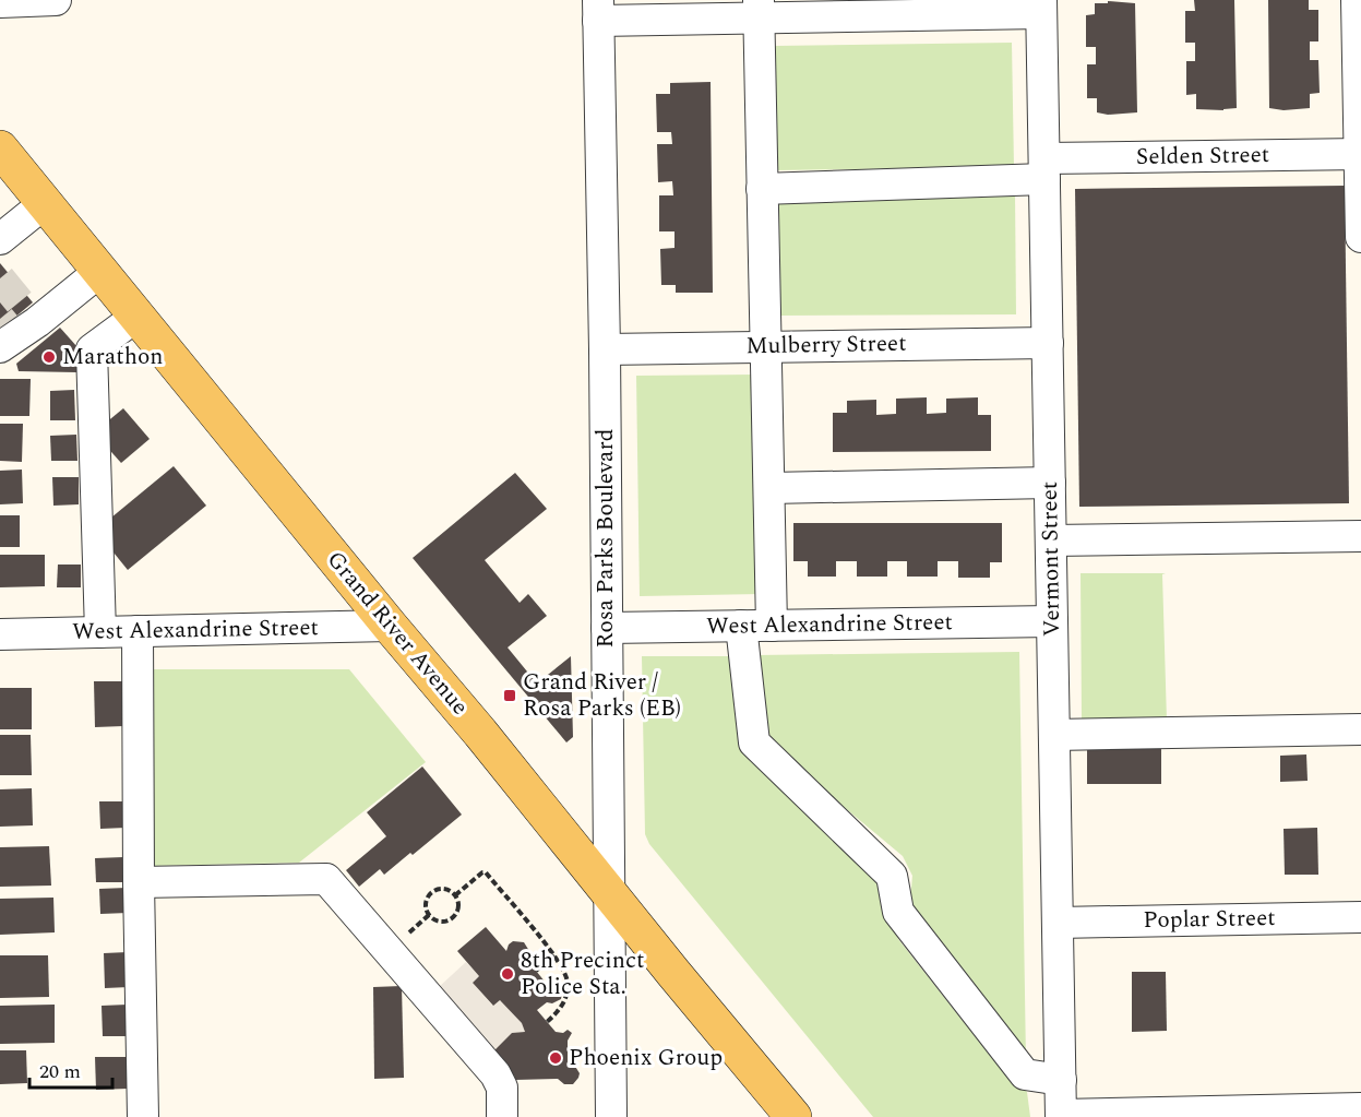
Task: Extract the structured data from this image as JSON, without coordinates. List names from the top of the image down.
{
  "streets": {
    "main road": ["Grand River Avenue"],
    "street": [
      "Selden Street",
      "Mulberry Street",
      "Rosa Parks Boulevard",
      "Vermont Street",
      "West Alexandrine Street",
      "Poplar Street"
    ]
  },
  "crossings": [
    ["Selden Street", "Vermont Street"],
    ["Mulberry Street", "Rosa Parks Boulevard"],
    ["Mulberry Street", "Vermont Street"],
    ["Rosa Parks Boulevard", "West Alexandrine Street"],
    ["Rosa Parks Boulevard", "Grand River Avenue"],
    ["Vermont Street", "West Alexandrine Street"],
    ["Vermont Street", "Poplar Street"],
    ["West Alexandrine Street", "Grand River Avenue"]
  ],
  "places": {
    "other": ["Marathon", "8th Precinct Police Sta.", "Phoenix Group"],
    "transit": ["Grand River / Rosa Parks (EB)"]
  },
  "scale_bar": "20 m"
}
